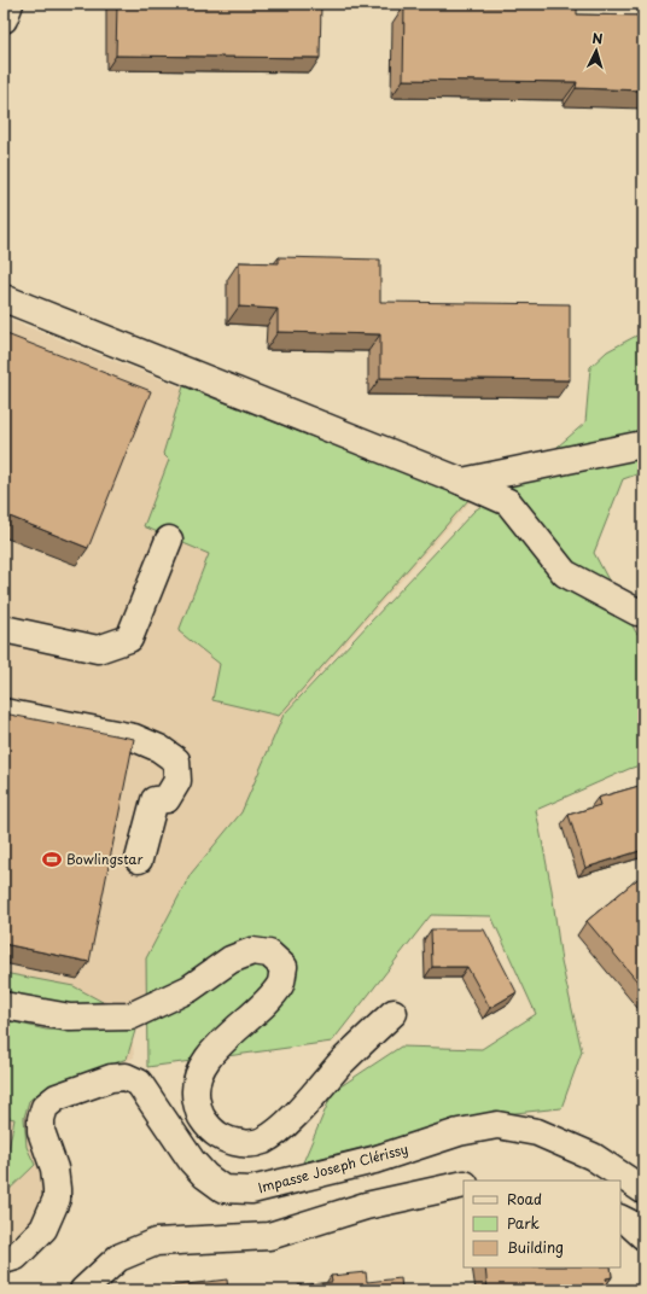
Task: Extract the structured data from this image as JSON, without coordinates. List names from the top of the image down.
{
  "streets": {
    "street": ["Impasse Joseph Clérissy"]
  },
  "places": {
    "sports": ["Bowlingstar"]
  },
  "legend": ["Road", "Park", "Building"],
  "north": "top"
}
